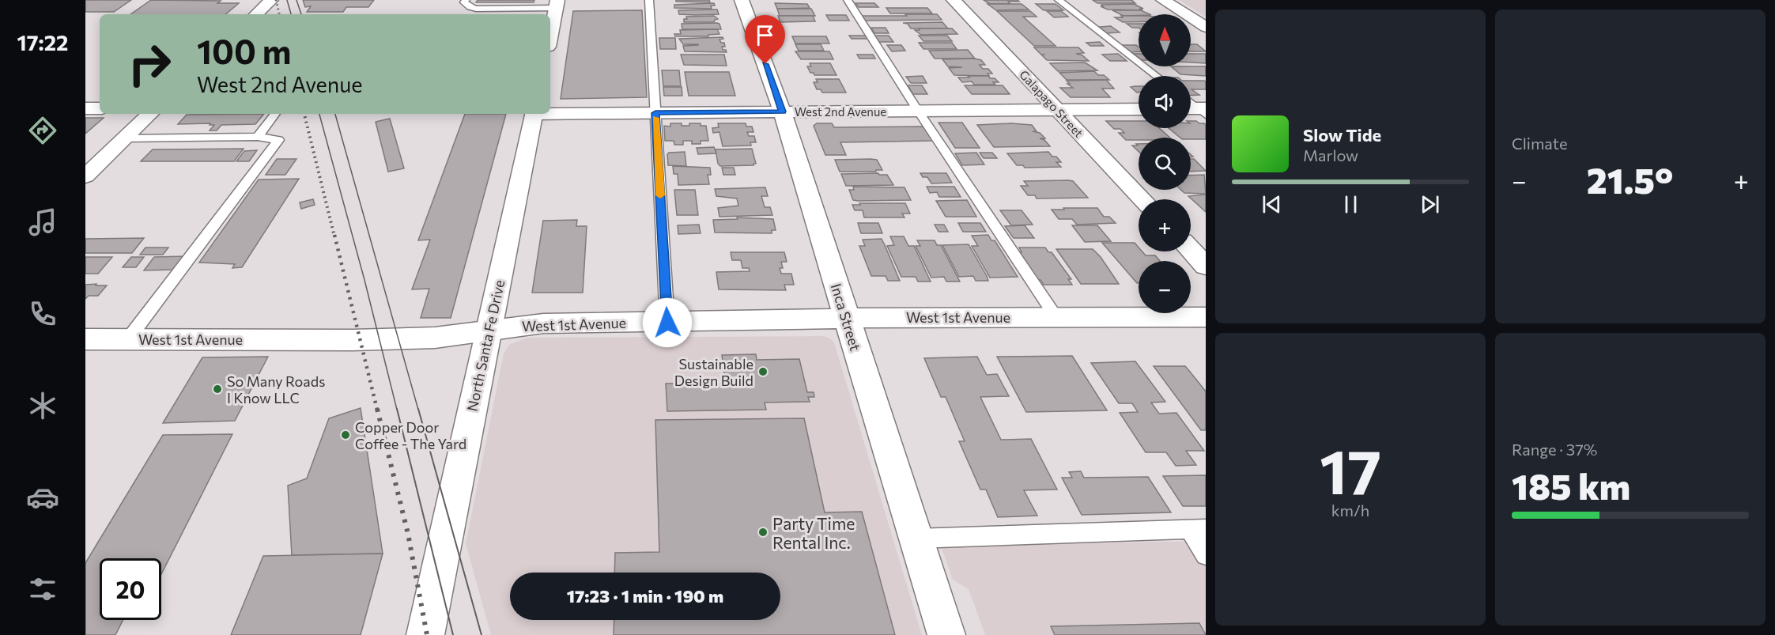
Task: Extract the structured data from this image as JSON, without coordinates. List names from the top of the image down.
{
  "streets": {
    "street": [
      "Galapago Street",
      "West 2nd Avenue",
      "Inca Street",
      "West 1st Avenue",
      "North Santa Fe Drive"
    ]
  },
  "crossings": [
    ["Galapago Street", "West 2nd Avenue"],
    ["West 2nd Avenue", "Inca Street"],
    ["Inca Street", "West 1st Avenue"],
    ["West 1st Avenue", "North Santa Fe Drive"]
  ],
  "places": [
    "Sustainable Design Build",
    "So Many Roads I Know LLC",
    "Copper Door Coffee - The Yard",
    "Party Time Rental Inc."
  ],
  "north": "top",
  "page": {
    "tabs": "17:22",
    "tile": [
      "Climate",
      ["17", "km/h"],
      ["Range · 37%", "185 km"]
    ],
    "map_buttons": ["+", "−"],
    "turn": ["100 m", "West 2nd Avenue"],
    "song": ["Slow Tide", "Marlow"],
    "heat": ["−", "21.5°", "+"],
    "limit": "20",
    "trip": "17:23 · 1 min · 190 m"
  }
}
